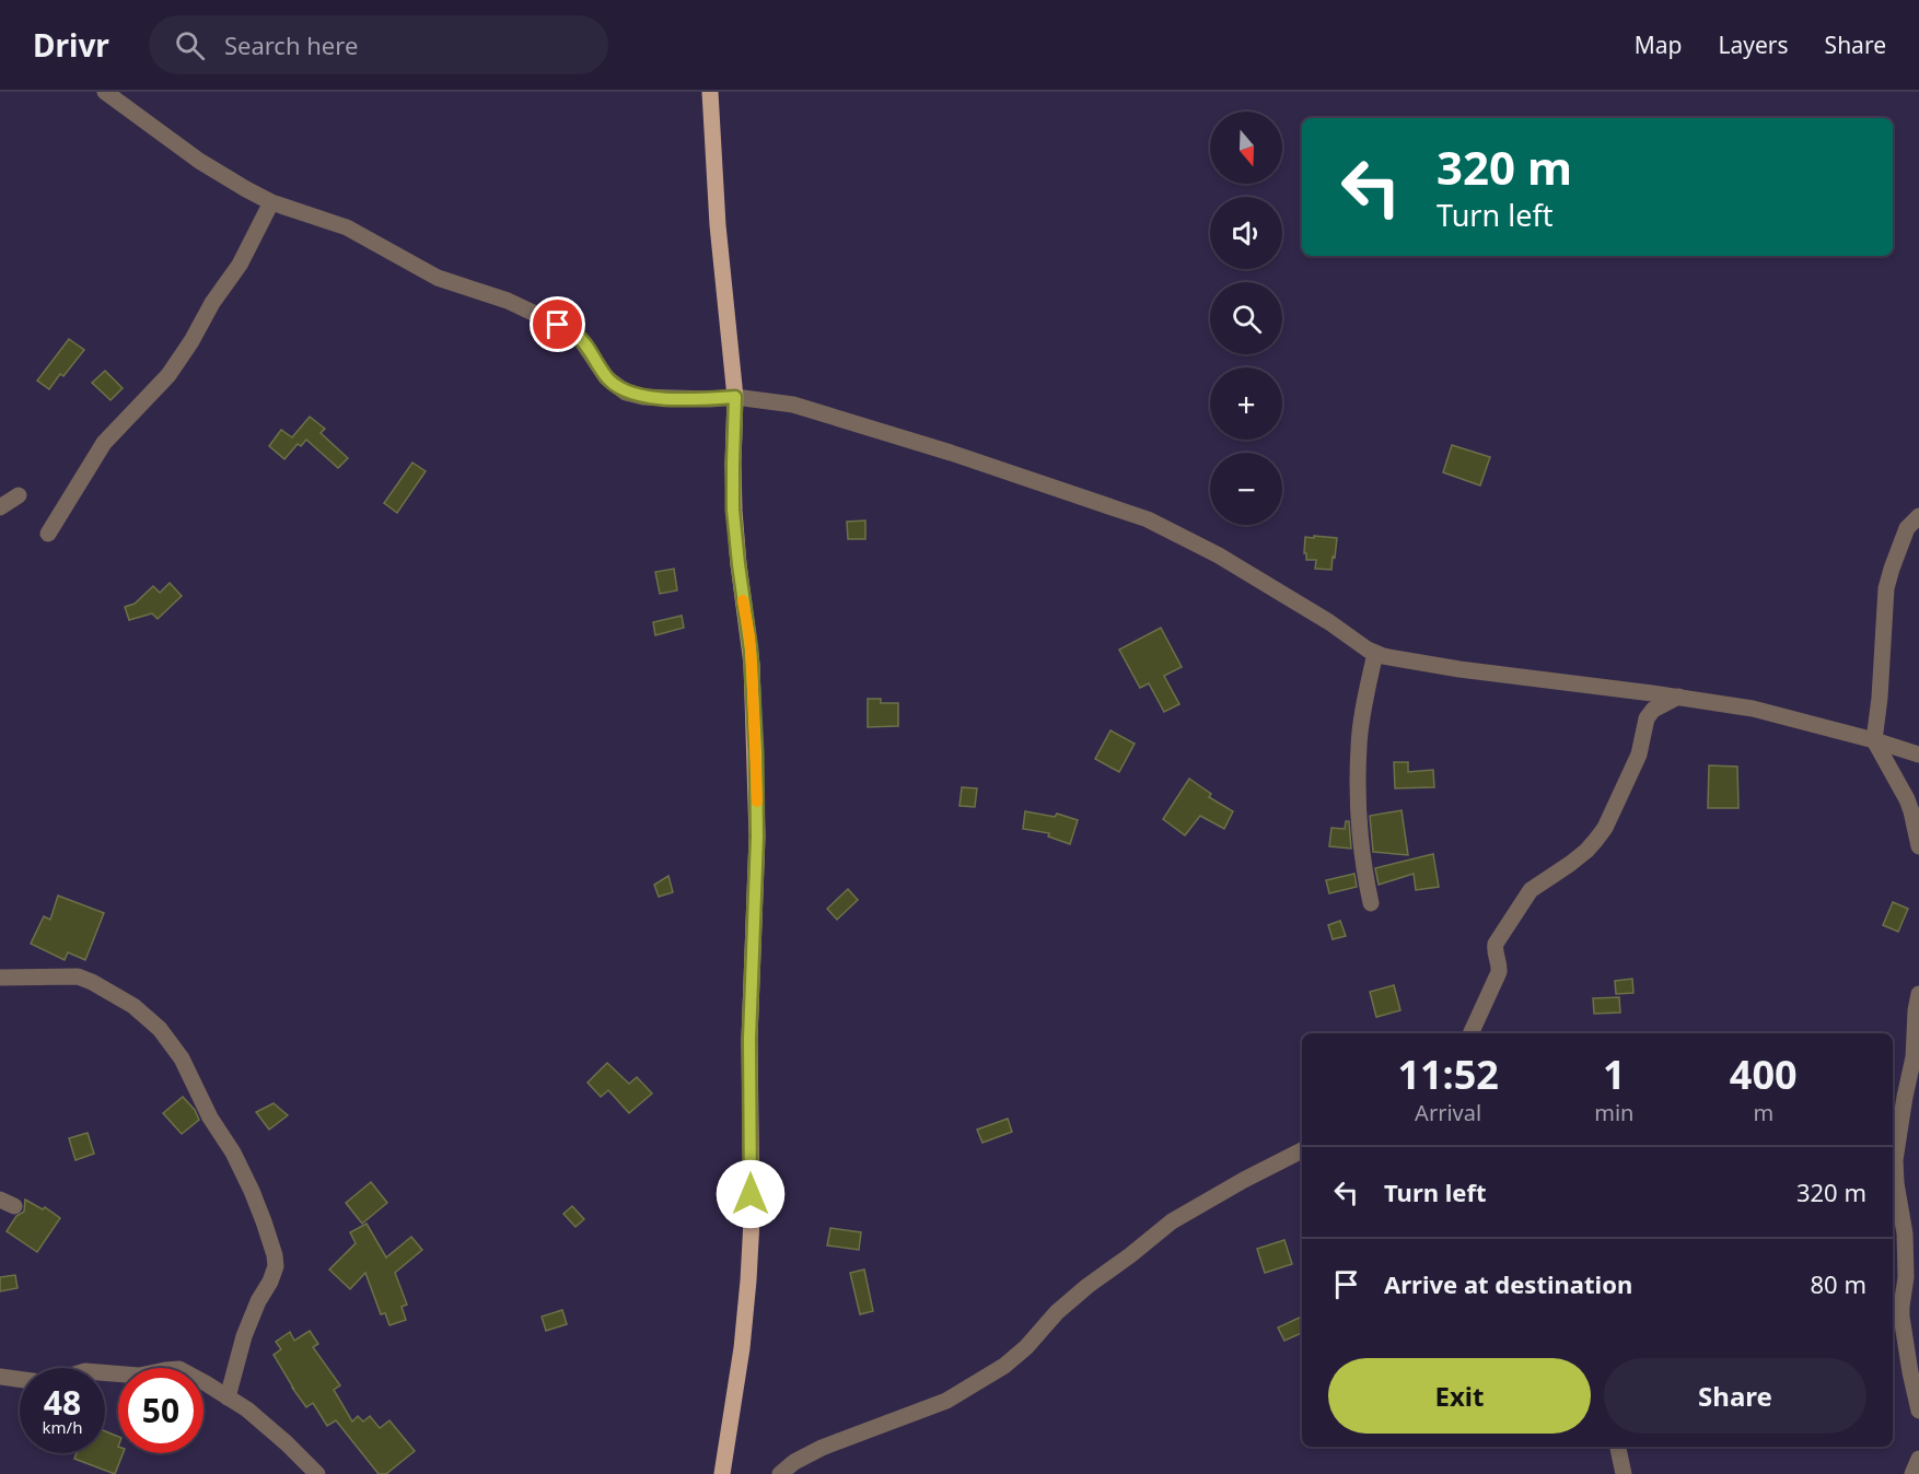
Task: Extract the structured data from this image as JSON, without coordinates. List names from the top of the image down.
{
  "north": "bottom",
  "page": {
    "header": "Drivr",
    "search": "Search here",
    "nav": ["Map", "Layers", "Share"],
    "map_buttons": ["+", "−"],
    "turn": ["320 m", "Turn left"],
    "eta": [
      "11:52",
      "Arrival",
      "1",
      "min",
      "400",
      "m"
    ],
    "list": [
      {
        "name": "Turn left",
        "value": "320 m"
      },
      {
        "name": "Arrive at destination",
        "value": "80 m"
      }
    ],
    "buttons": ["Exit", "Share"],
    "speed": "48 km/h",
    "limit": "50"
  }
}
